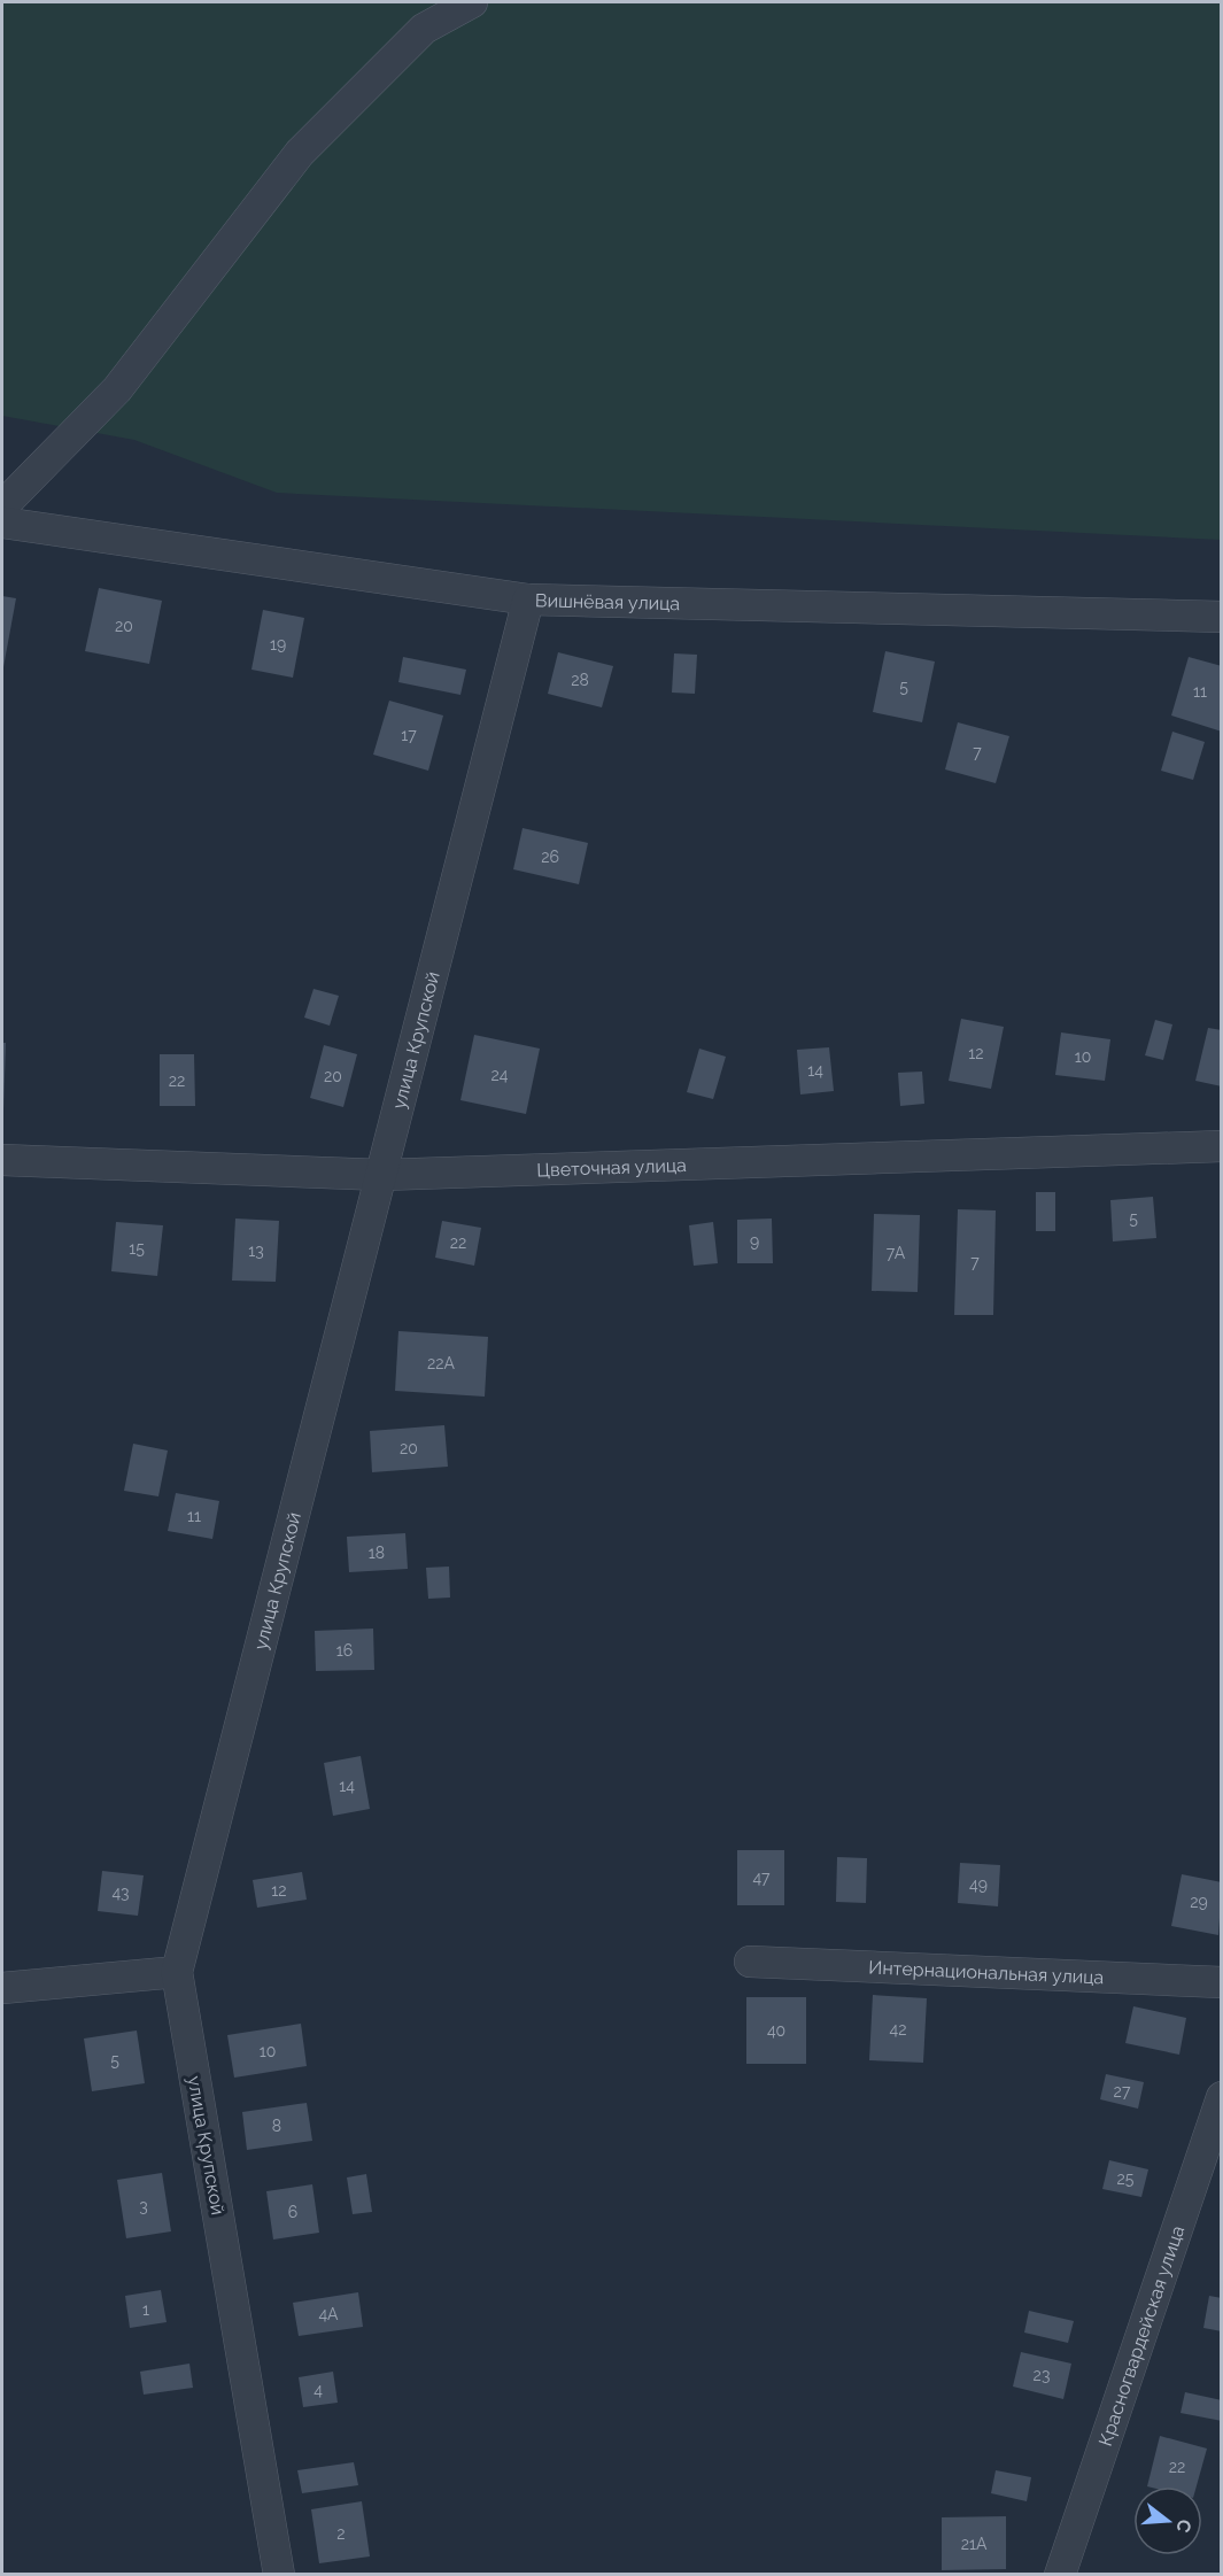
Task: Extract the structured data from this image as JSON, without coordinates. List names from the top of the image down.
{
  "streets": {
    "street": [
      "Вишнёвая улица",
      "улица Крупской",
      "Цветочная улица",
      "Интернациональная улица",
      "Красногвардейская улица"
    ]
  },
  "crossings": [
    ["Вишнёвая улица", "улица Крупской"],
    ["улица Крупской", "Цветочная улица"]
  ],
  "house_numbers": [
    "20",
    "19",
    "28",
    "5",
    "11",
    "17",
    "7",
    "26",
    "12",
    "10",
    "14",
    "24",
    "20",
    "22",
    "5",
    "9",
    "22",
    "15",
    "13",
    "7А",
    "7",
    "22А",
    "20",
    "11",
    "18",
    "16",
    "14",
    "47",
    "49",
    "12",
    "43",
    "29",
    "42",
    "40",
    "10",
    "5",
    "27",
    "8",
    "25",
    "3",
    "6",
    "1",
    "4А",
    "23",
    "4",
    "22",
    "2",
    "21А"
  ],
  "north": "right"
}
